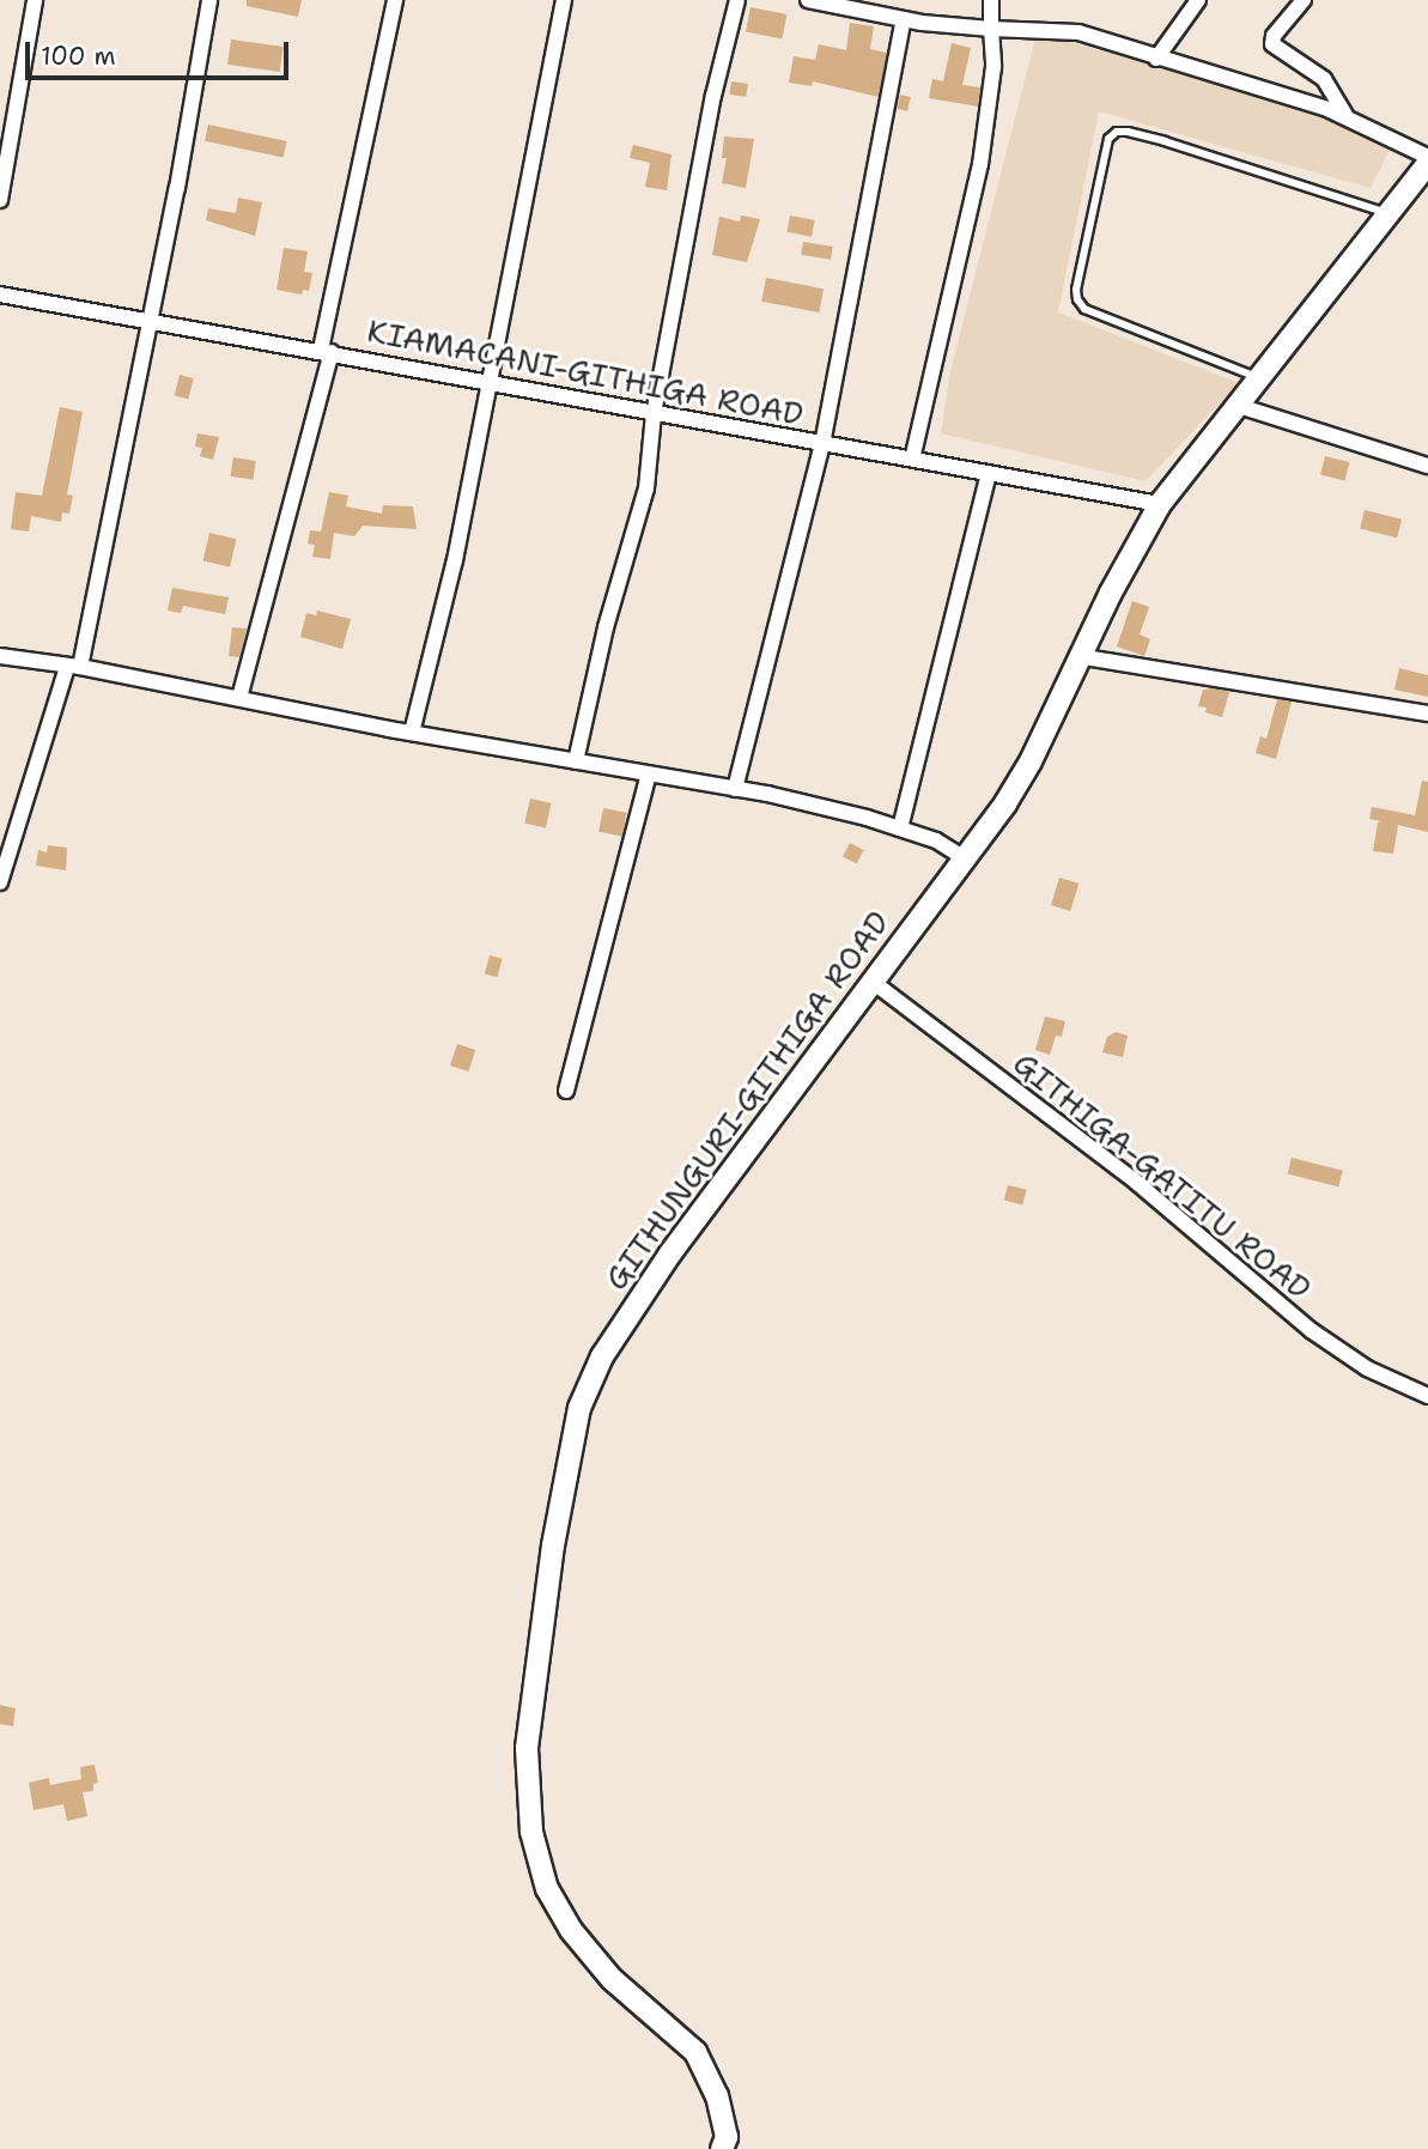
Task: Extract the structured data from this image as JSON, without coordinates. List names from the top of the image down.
{
  "streets": {
    "street": ["KIAMACANI-GITHIGA ROAD", "GITHUNGURI-GITHIGA ROAD", "GITHIGA-GATITU ROAD"]
  },
  "crossings": [
    ["KIAMACANI-GITHIGA ROAD", "GITHUNGURI-GITHIGA ROAD"],
    ["GITHUNGURI-GITHIGA ROAD", "GITHIGA-GATITU ROAD"]
  ],
  "scale_bar": "100 m"
}
